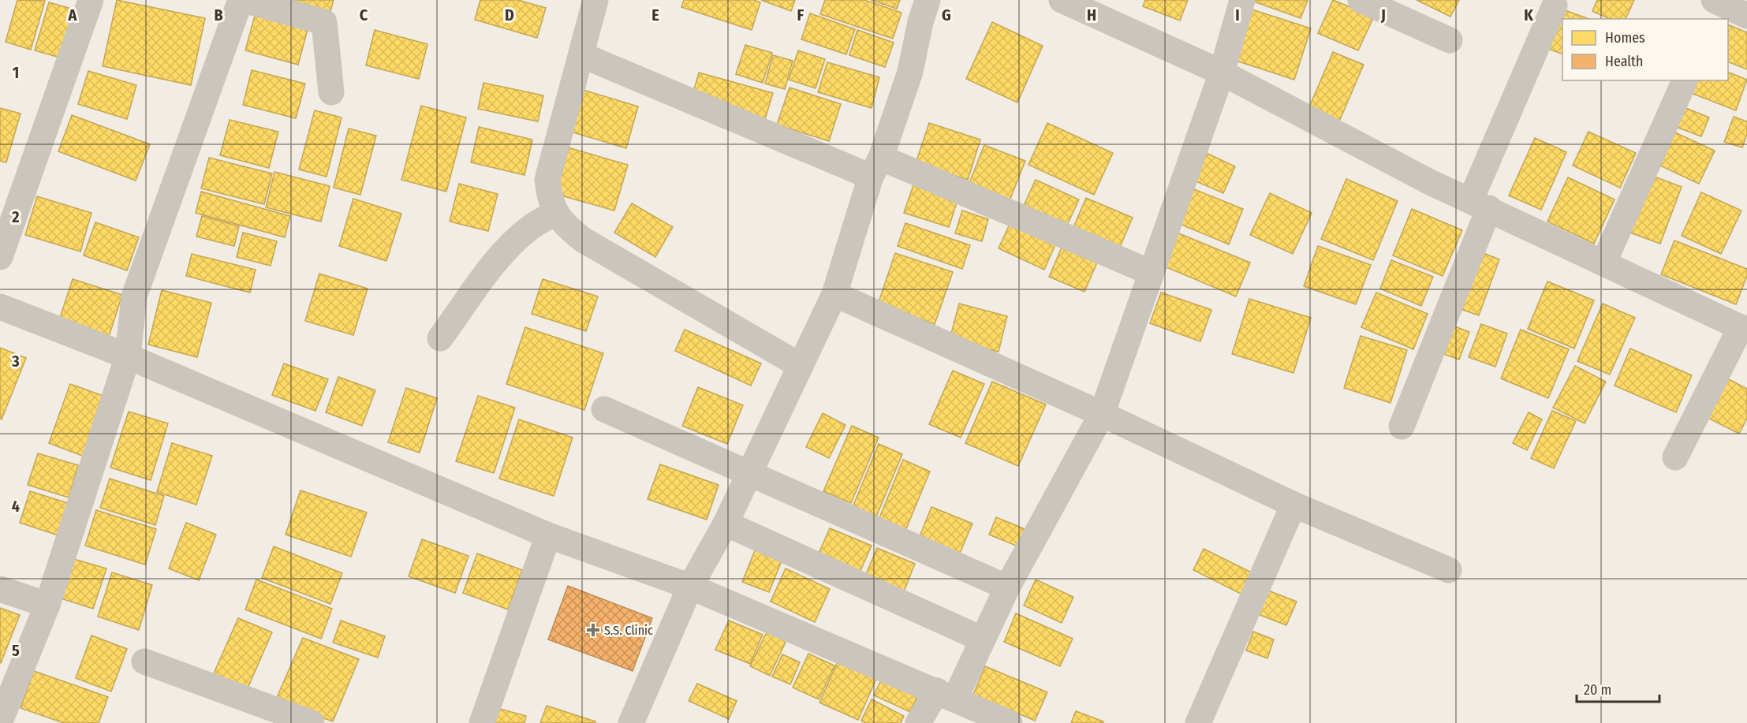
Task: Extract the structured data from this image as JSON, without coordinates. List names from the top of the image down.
{
  "places": {
    "health": ["S.S. Clinic"]
  },
  "legend": ["Homes", "Health"],
  "scale_bar": "20 m",
  "grid": {
    "columns": [
      "A",
      "B",
      "C",
      "D",
      "E",
      "F",
      "G",
      "H",
      "I",
      "J",
      "K"
    ],
    "rows": [
      "1",
      "2",
      "3",
      "4",
      "5"
    ]
  }
}
